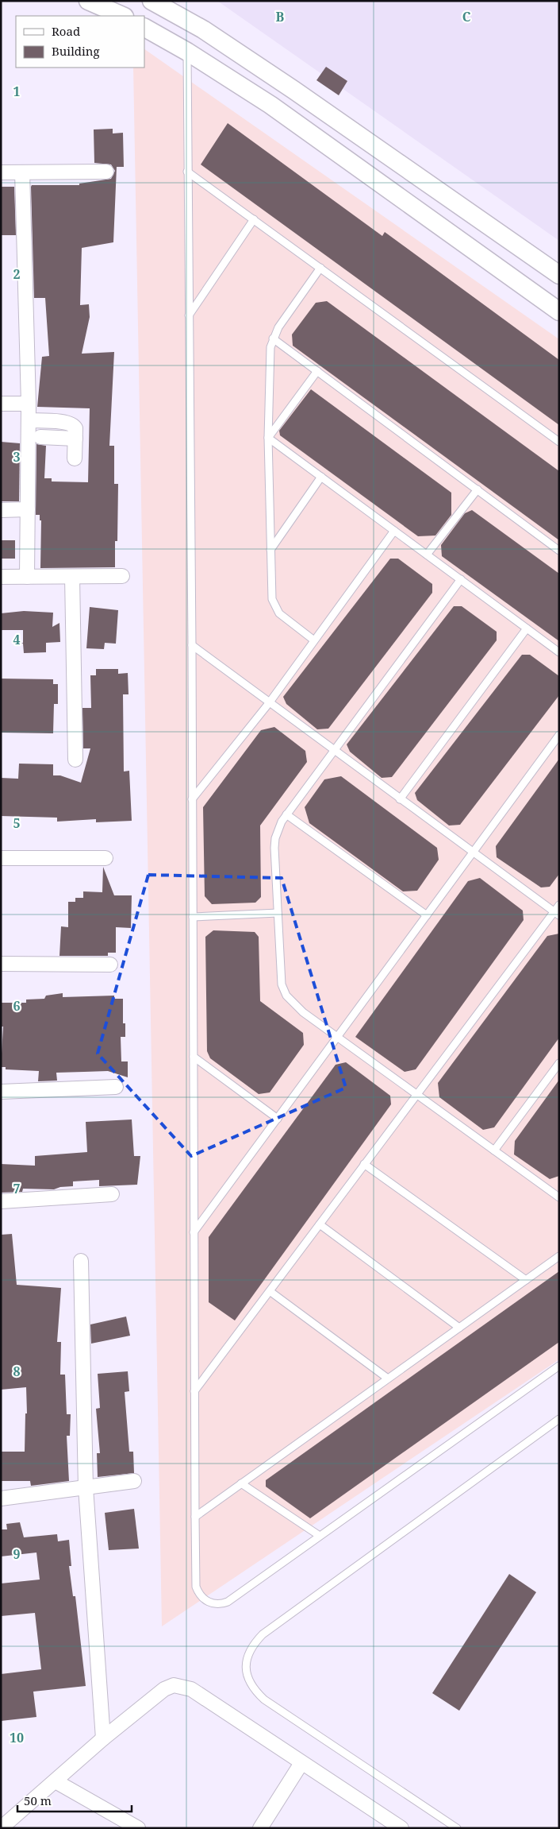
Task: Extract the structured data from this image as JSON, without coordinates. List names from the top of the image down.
{
  "legend": ["Road", "Building"],
  "scale_bar": "50 m",
  "grid": {
    "columns": ["B", "C"],
    "rows": [
      "1",
      "2",
      "3",
      "4",
      "5",
      "6",
      "7",
      "8",
      "9",
      "10"
    ]
  }
}
